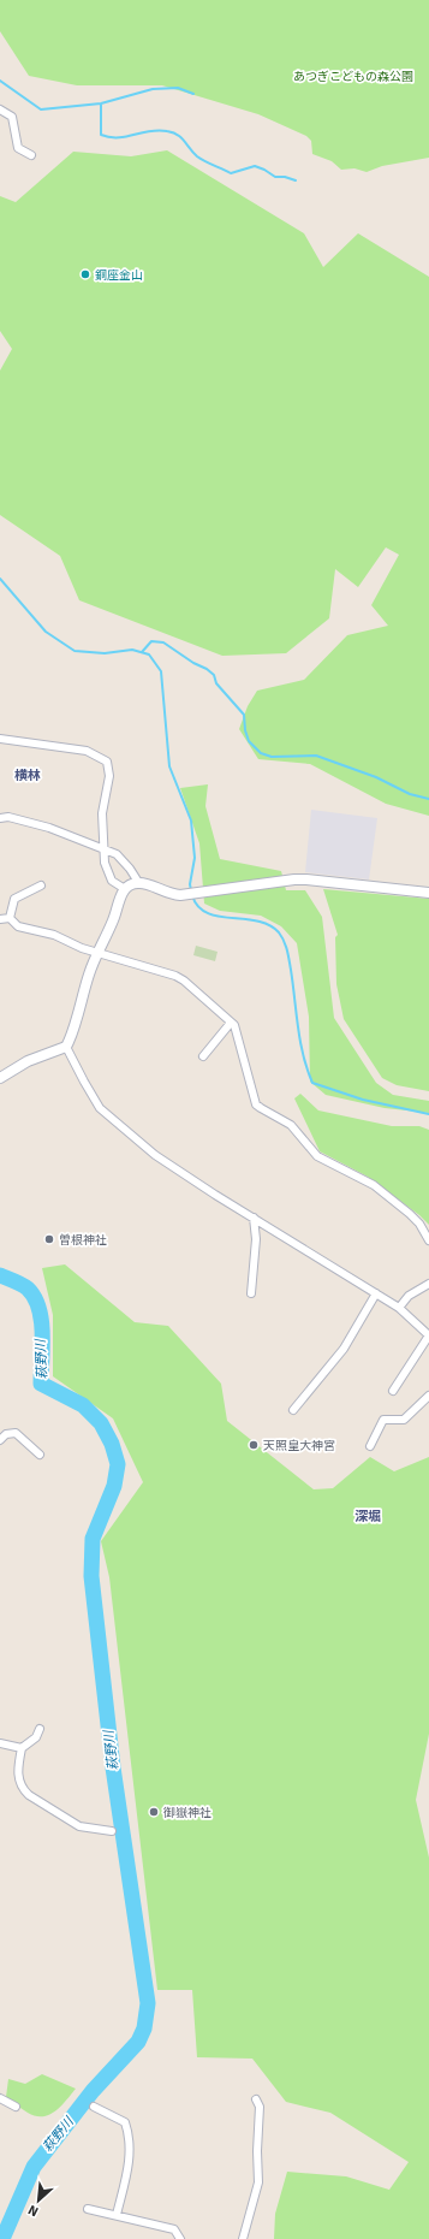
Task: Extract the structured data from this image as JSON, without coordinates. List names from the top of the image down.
{
  "districts": ["横林", "深堀"],
  "water": ["萩野川"],
  "parks": ["あつぎこどもの森公園"],
  "places": [
    "銅座金山",
    "曽根神社",
    "天照皇大神宮",
    "御嶽神社"
  ],
  "north": "bottom left"
}
